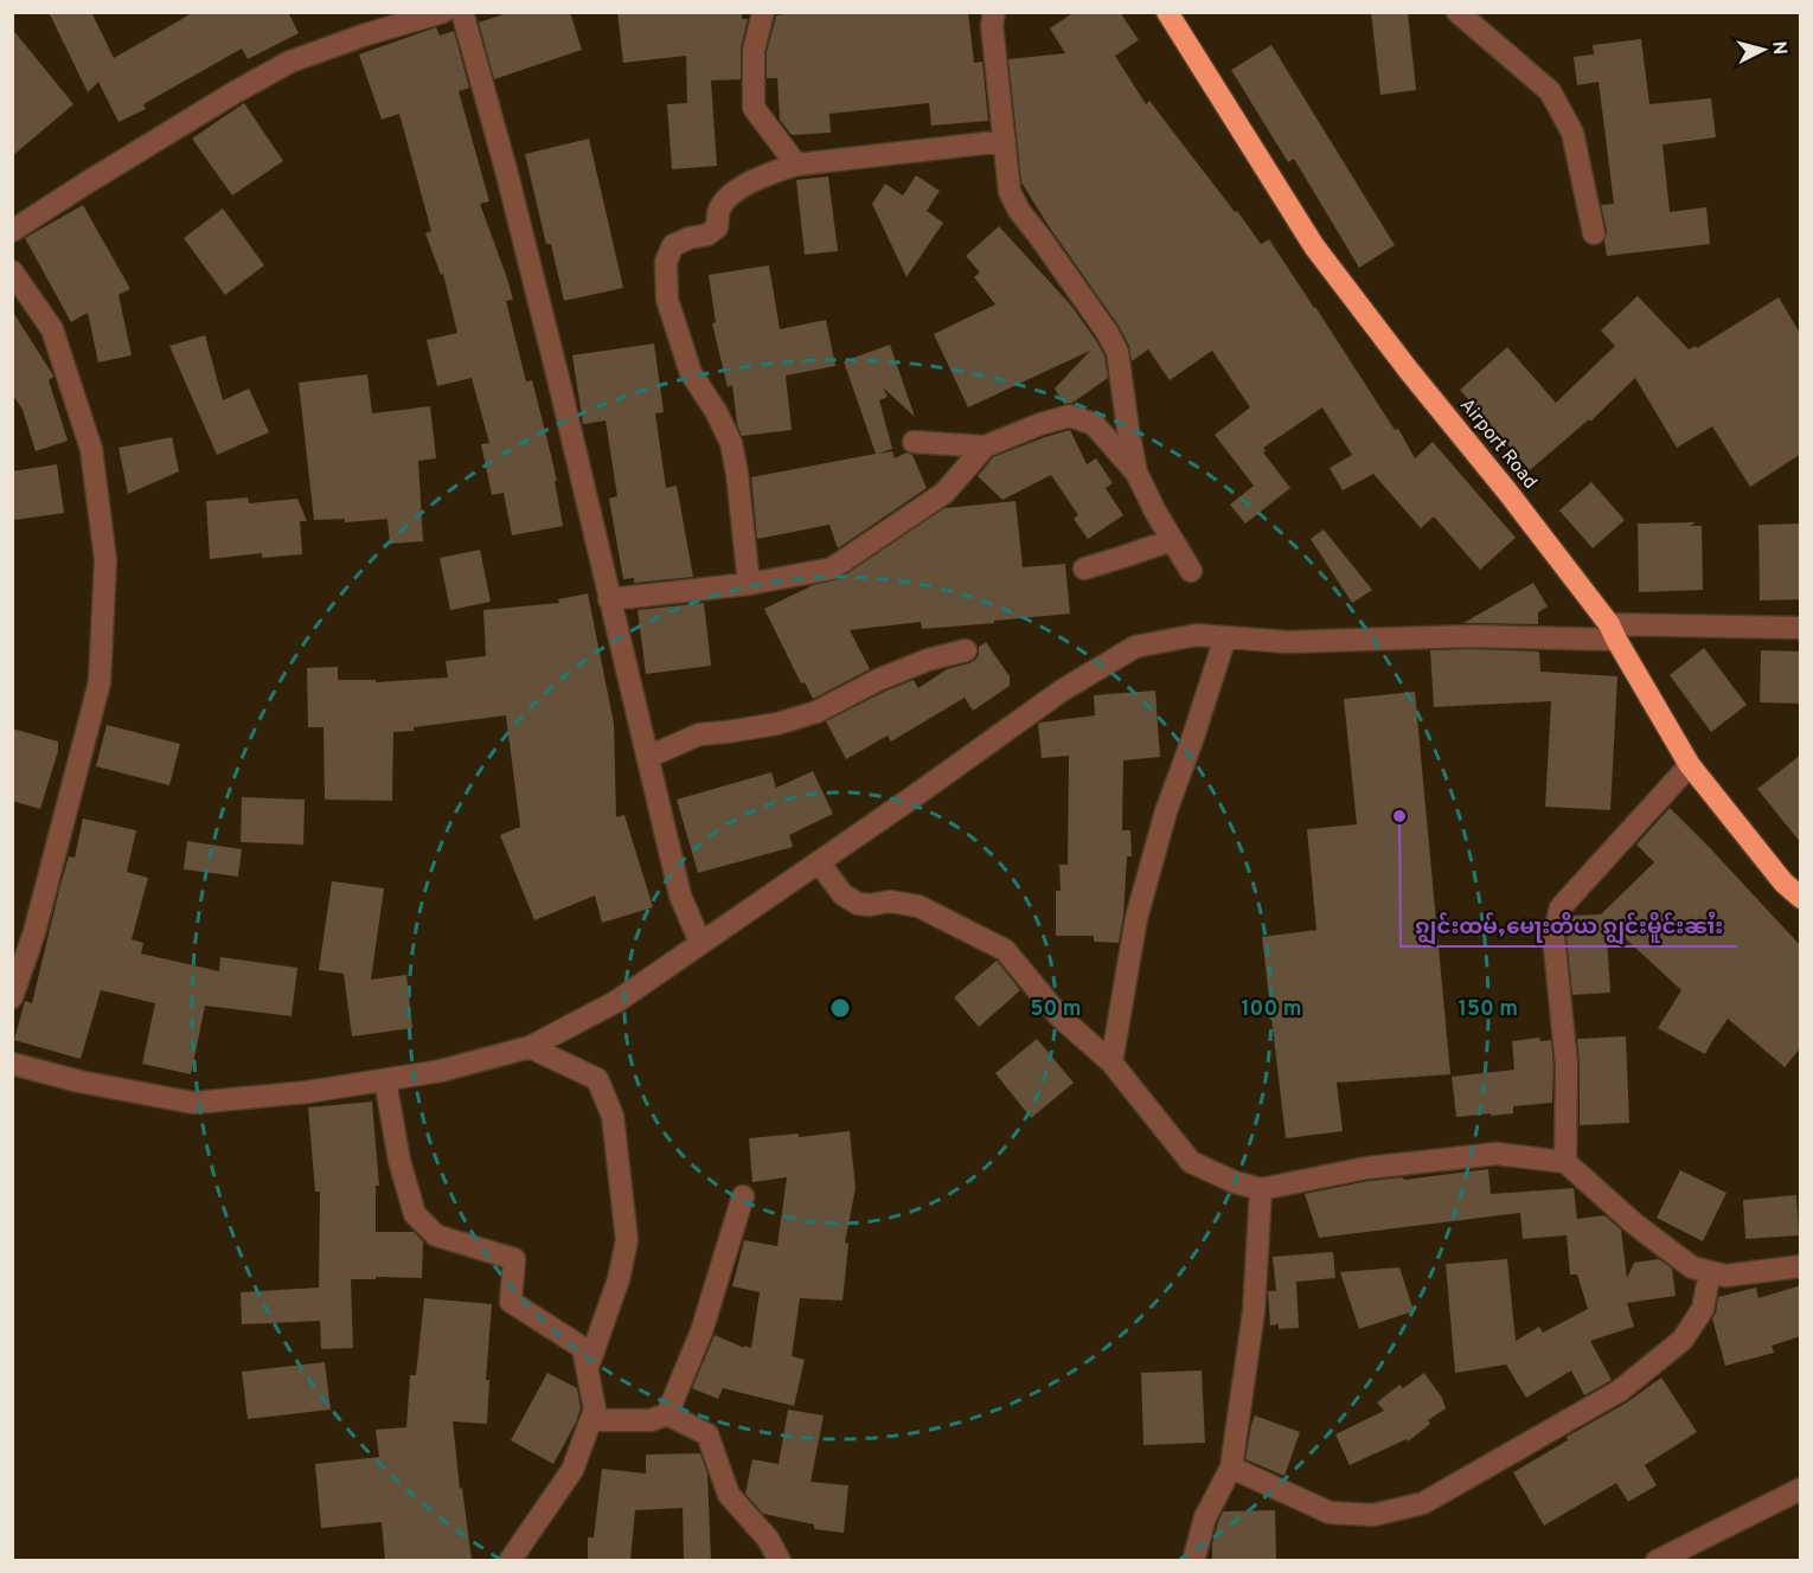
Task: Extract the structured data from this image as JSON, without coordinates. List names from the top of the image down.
{
  "streets": {
    "highway": ["Airport Road"]
  },
  "places": ["ၵျွင်းထမ်ႇမေႃးတိယ ၵျွင်းမိူင်းၼၢႆး"],
  "north": "right",
  "rings": ["50 m", "100 m", "150 m"]
}
